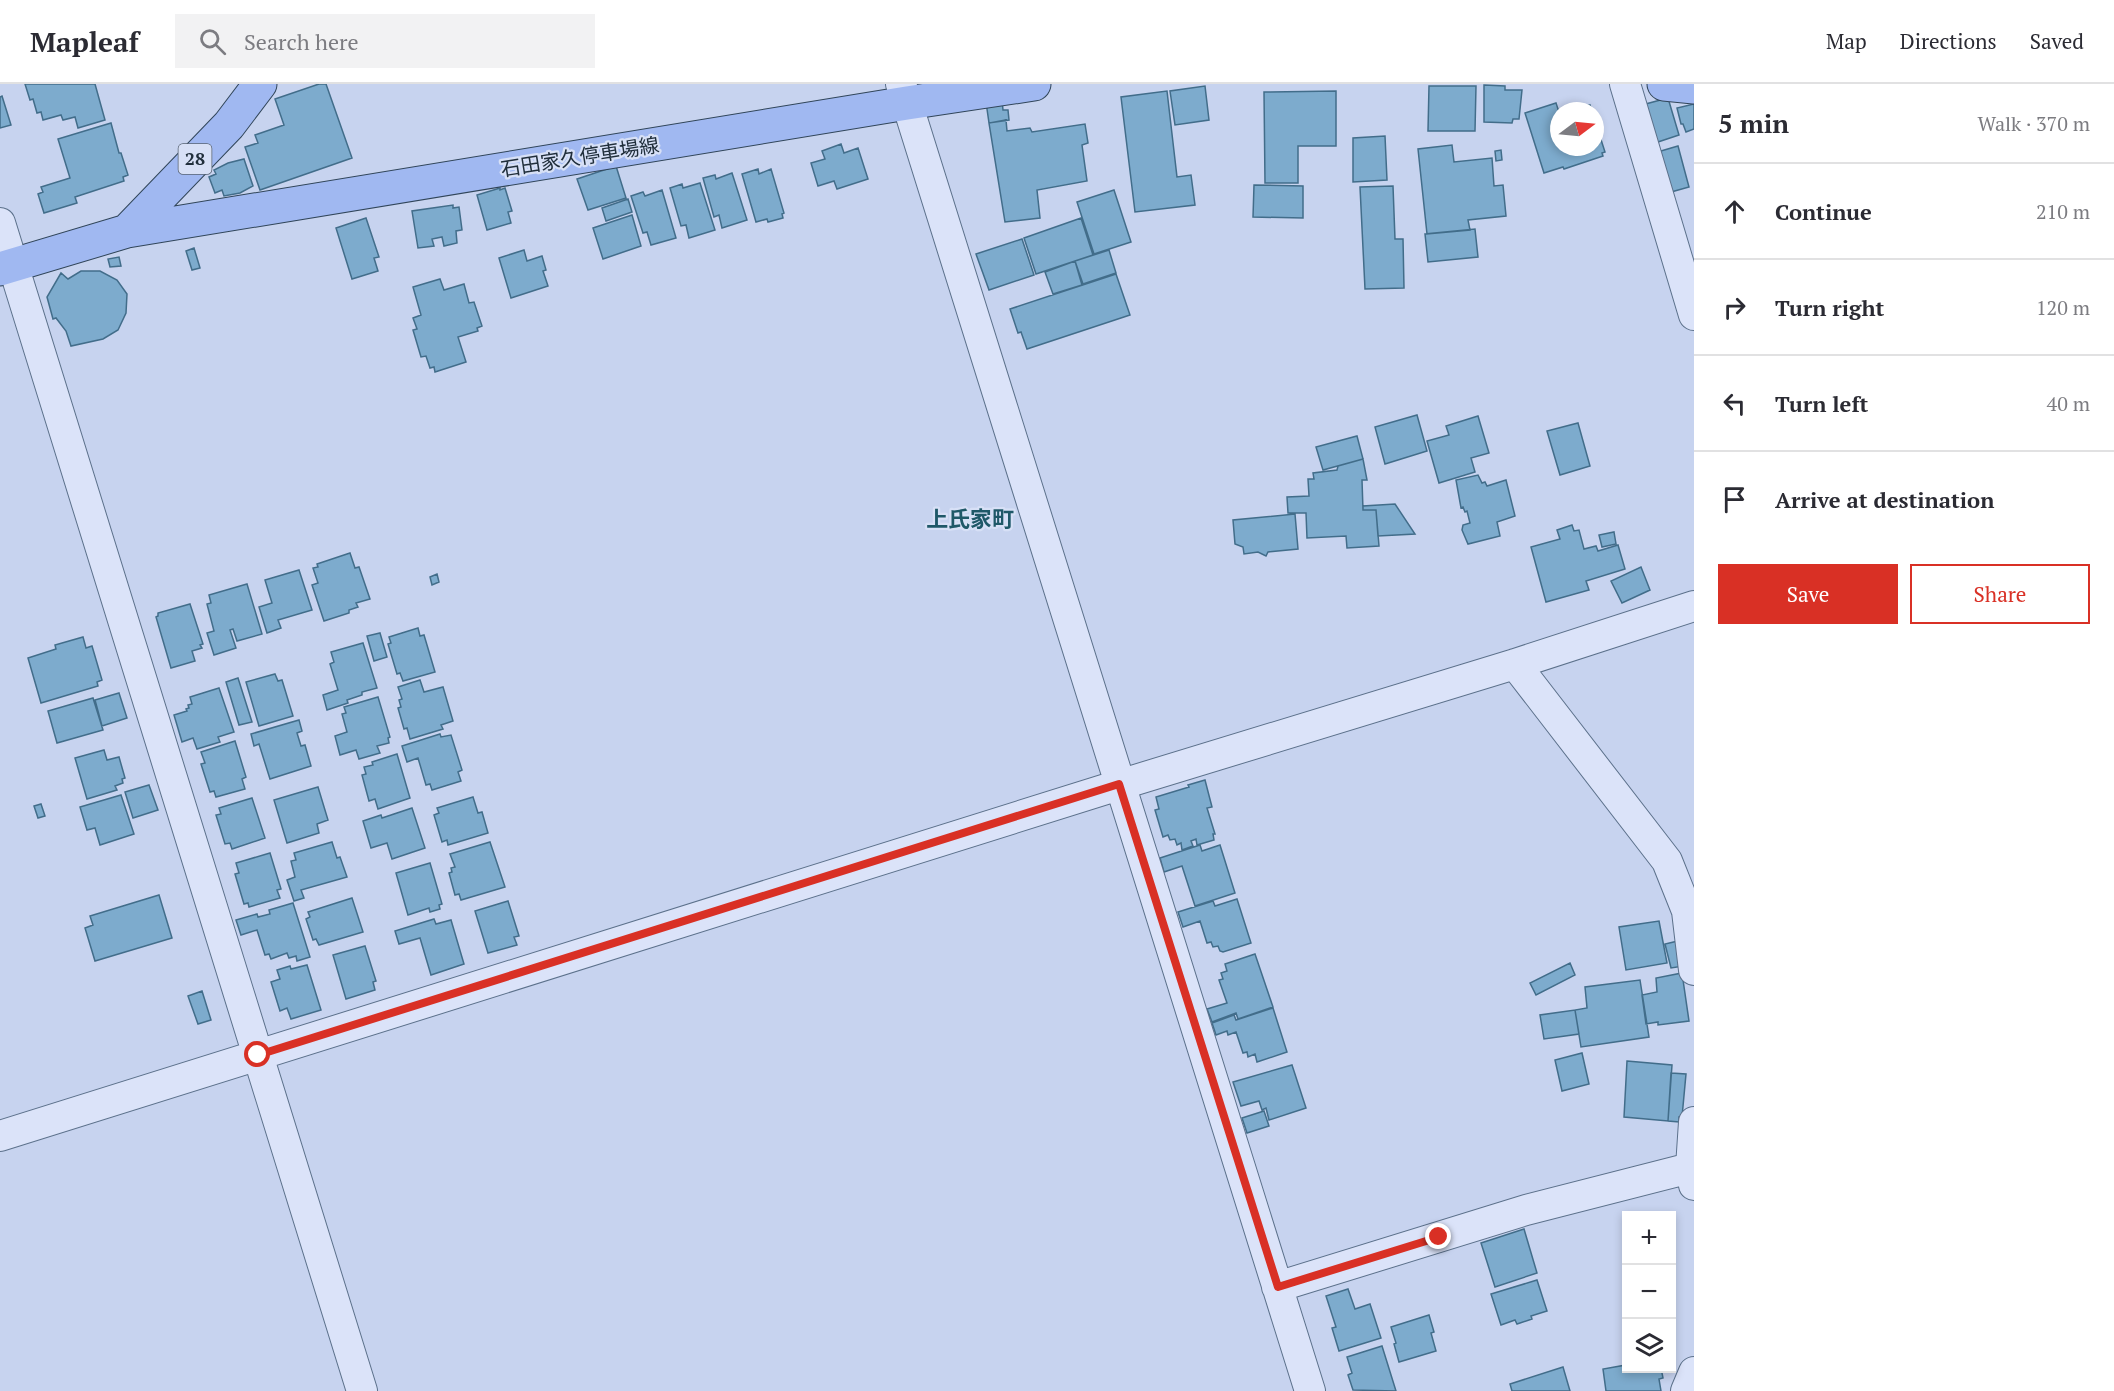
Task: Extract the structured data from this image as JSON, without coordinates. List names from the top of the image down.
{
  "streets": {
    "main road": ["石田家久停車場線", "28"]
  },
  "crossings": [
    ["石田家久停車場線", "28"]
  ],
  "districts": ["上氏家町"],
  "north": "right",
  "page": {
    "header": "Mapleaf",
    "search": "Search here",
    "nav": ["Map", "Directions", "Saved"],
    "heading": ["5 min", "Walk · 370 m"],
    "list": [
      ["Continue", "210 m"],
      ["Turn right", "120 m"],
      ["Turn left", "40 m"],
      "Arrive at destination"
    ],
    "buttons": ["Save", "Share"],
    "map_buttons": ["+", "−"]
  }
}
